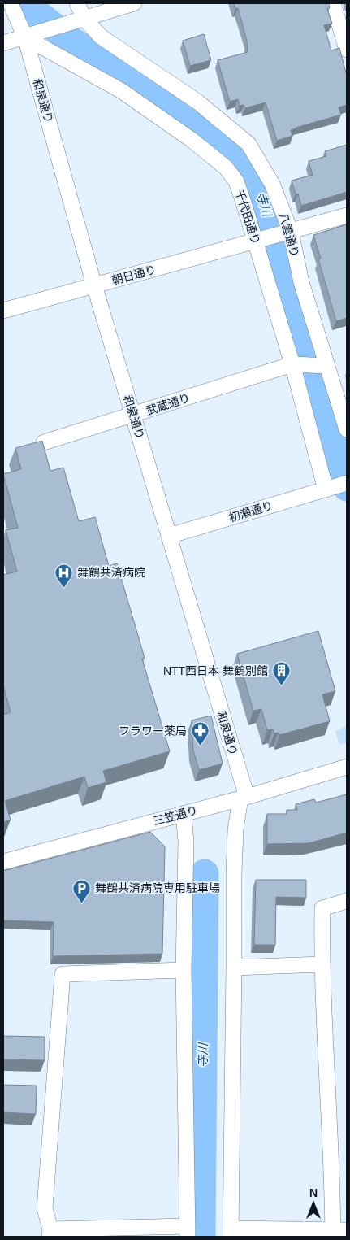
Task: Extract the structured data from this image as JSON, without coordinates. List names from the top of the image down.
{
  "streets": {
    "street": [
      "和泉通り",
      "千代田通り",
      "八雲通り",
      "朝日通り",
      "武蔵通り",
      "初瀬通り",
      "三笠通り"
    ]
  },
  "crossings": [
    ["和泉通り", "千代田通り"],
    ["和泉通り", "朝日通り"],
    ["和泉通り", "武蔵通り"],
    ["和泉通り", "初瀬通り"],
    ["和泉通り", "三笠通り"],
    ["千代田通り", "朝日通り"],
    ["千代田通り", "武蔵通り"],
    ["千代田通り", "初瀬通り"],
    ["八雲通り", "朝日通り"],
    ["八雲通り", "武蔵通り"]
  ],
  "water": ["寺川"],
  "places": {
    "hospital": ["舞鶴共済病院"],
    "building": ["NTT西日本 舞鶴別館"],
    "pharmacy": ["フラワー薬局"],
    "parking": ["舞鶴共済病院専用駐車場"]
  },
  "north": "top"
}
